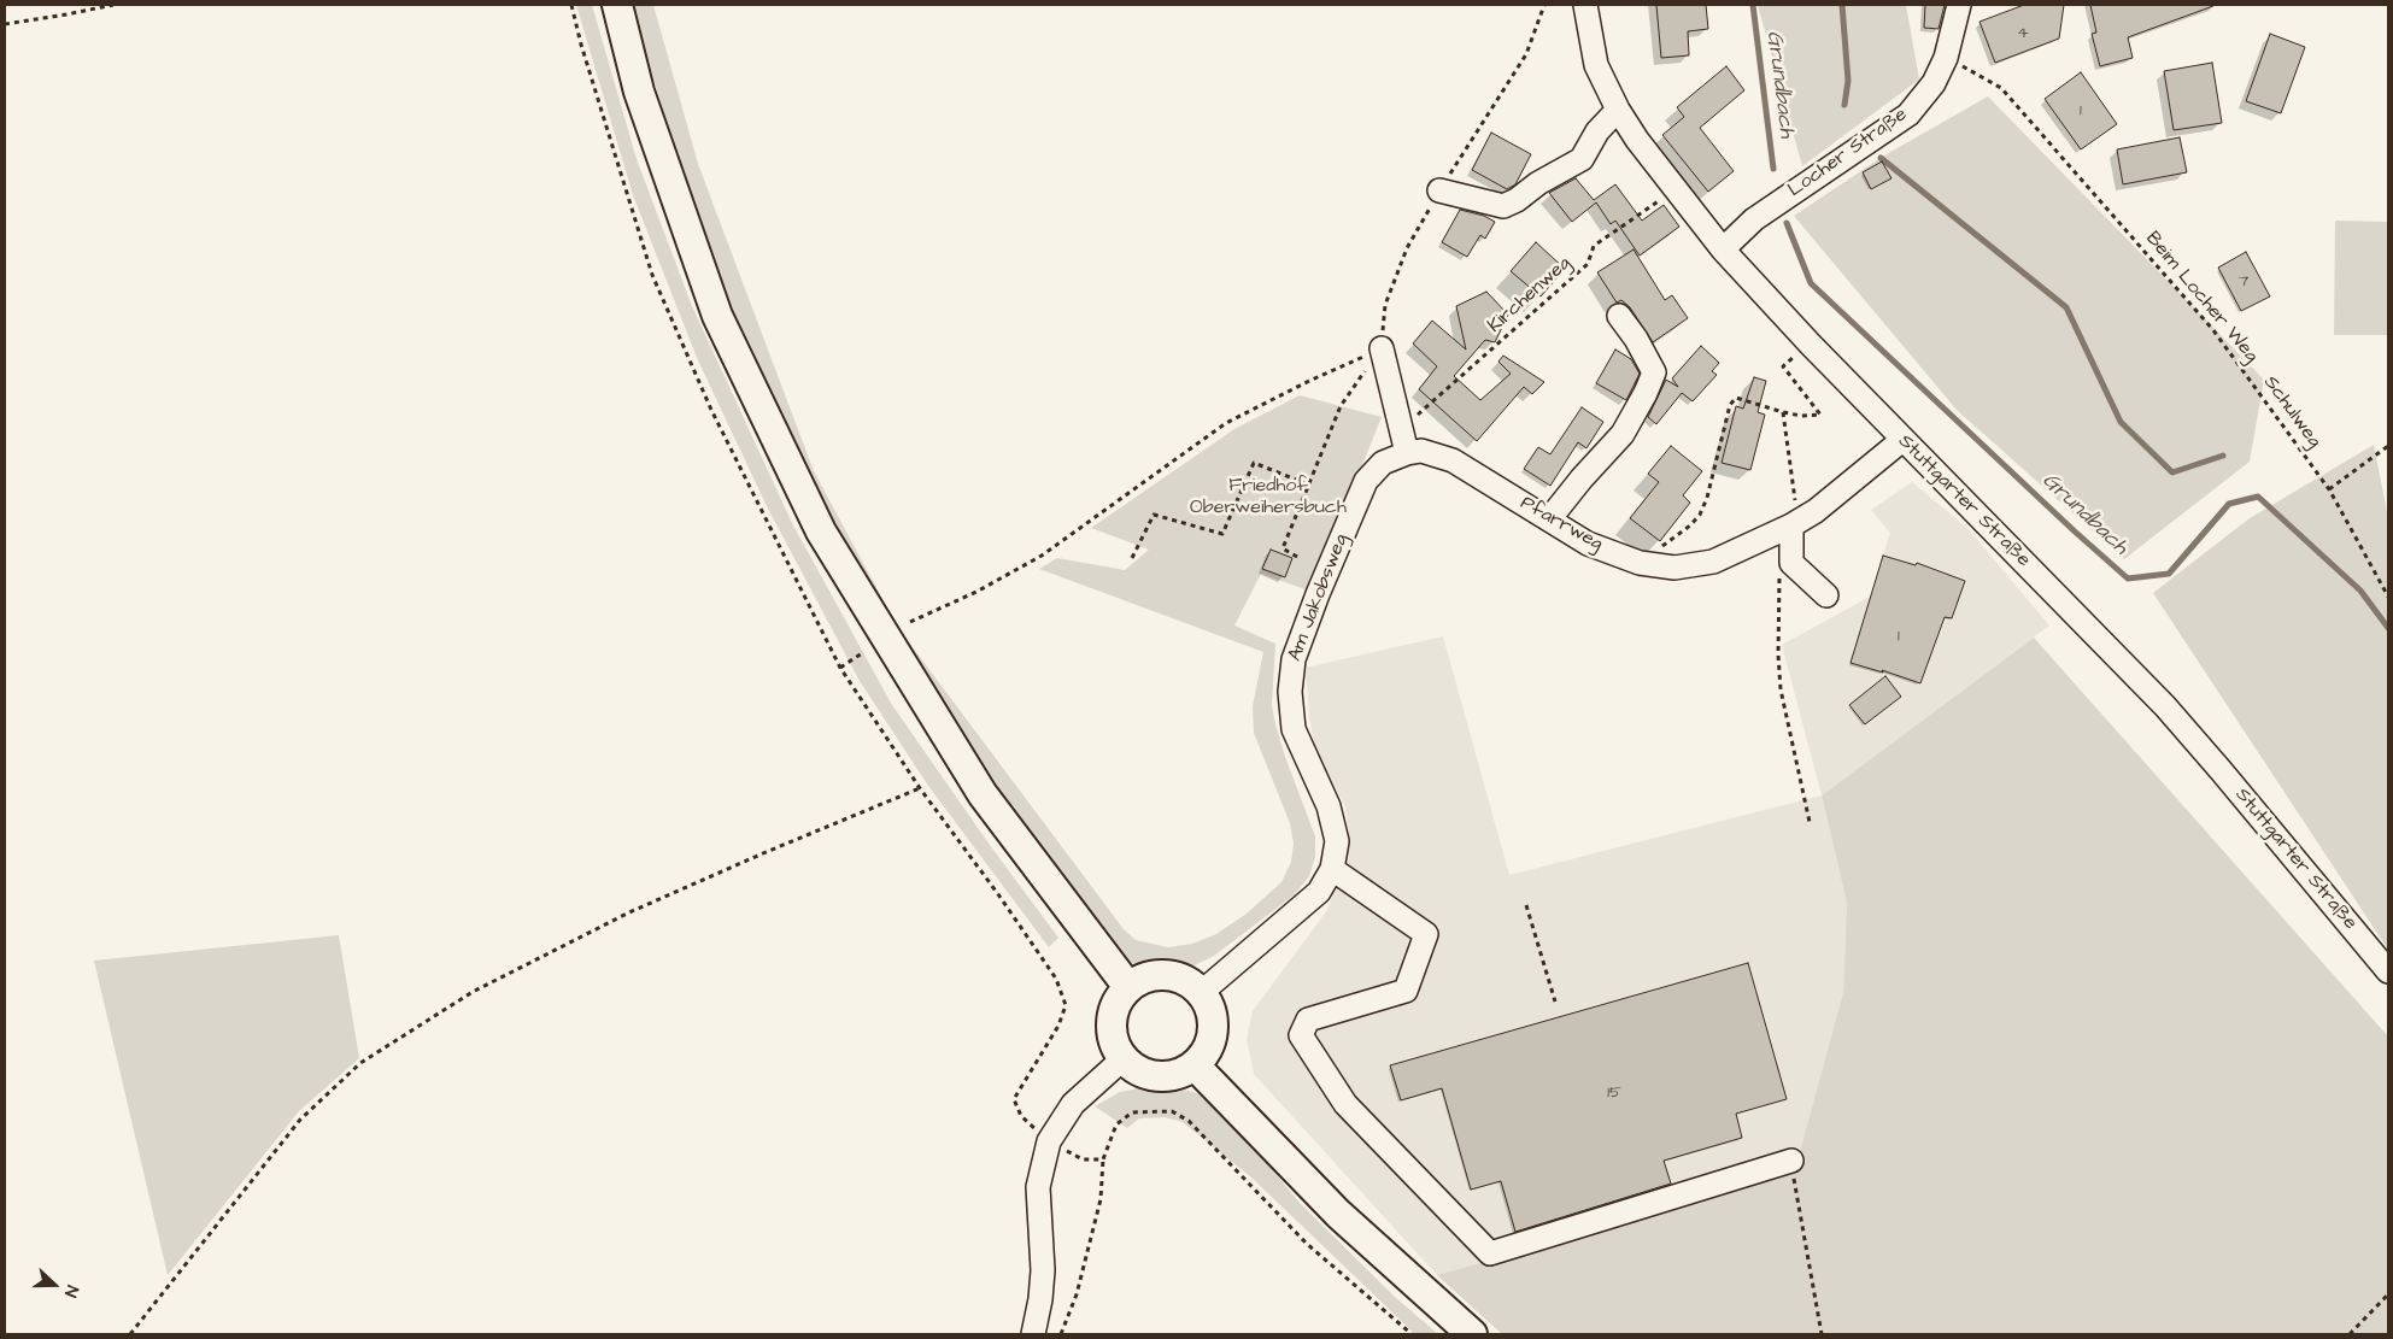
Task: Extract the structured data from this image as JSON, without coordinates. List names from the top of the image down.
{
  "streets": {
    "street": [
      "Locher Straße",
      "Stuttgarter Straße",
      "Pfarrweg",
      "Am Jakobsweg"
    ],
    "path": ["Kirchenweg", "Schulweg"]
  },
  "crossings": [
    ["Locher Straße", "Stuttgarter Straße"],
    ["Kirchenweg", "Stuttgarter Straße"],
    ["Stuttgarter Straße", "Pfarrweg"],
    ["Pfarrweg", "Am Jakobsweg"]
  ],
  "water": ["Grundbach"],
  "parks": ["Friedhof Oberweihersbuch"],
  "house_numbers": [
    "4",
    "1",
    "7",
    "1",
    "15"
  ],
  "north": "right"
}
